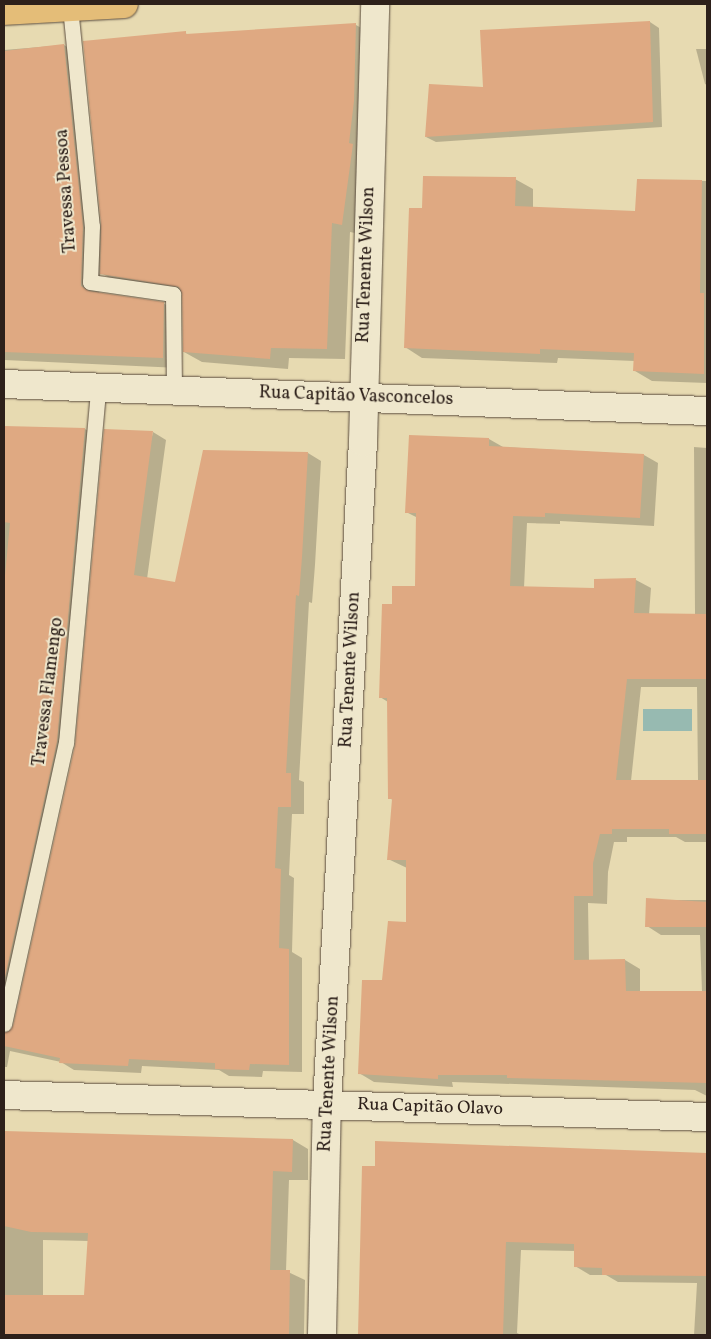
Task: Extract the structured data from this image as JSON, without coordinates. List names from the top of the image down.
{
  "streets": {
    "street": ["Rua Tenente Wilson", "Rua Capitão Vasconcelos", "Rua Capitão Olavo"],
    "lane": ["Travessa Pessoa", "Travessa Flamengo"]
  },
  "crossings": [
    ["Travessa Pessoa", "Rua Capitão Vasconcelos"],
    ["Rua Tenente Wilson", "Rua Capitão Vasconcelos"],
    ["Rua Tenente Wilson", "Rua Capitão Olavo"],
    ["Rua Capitão Vasconcelos", "Travessa Flamengo"]
  ]
}
